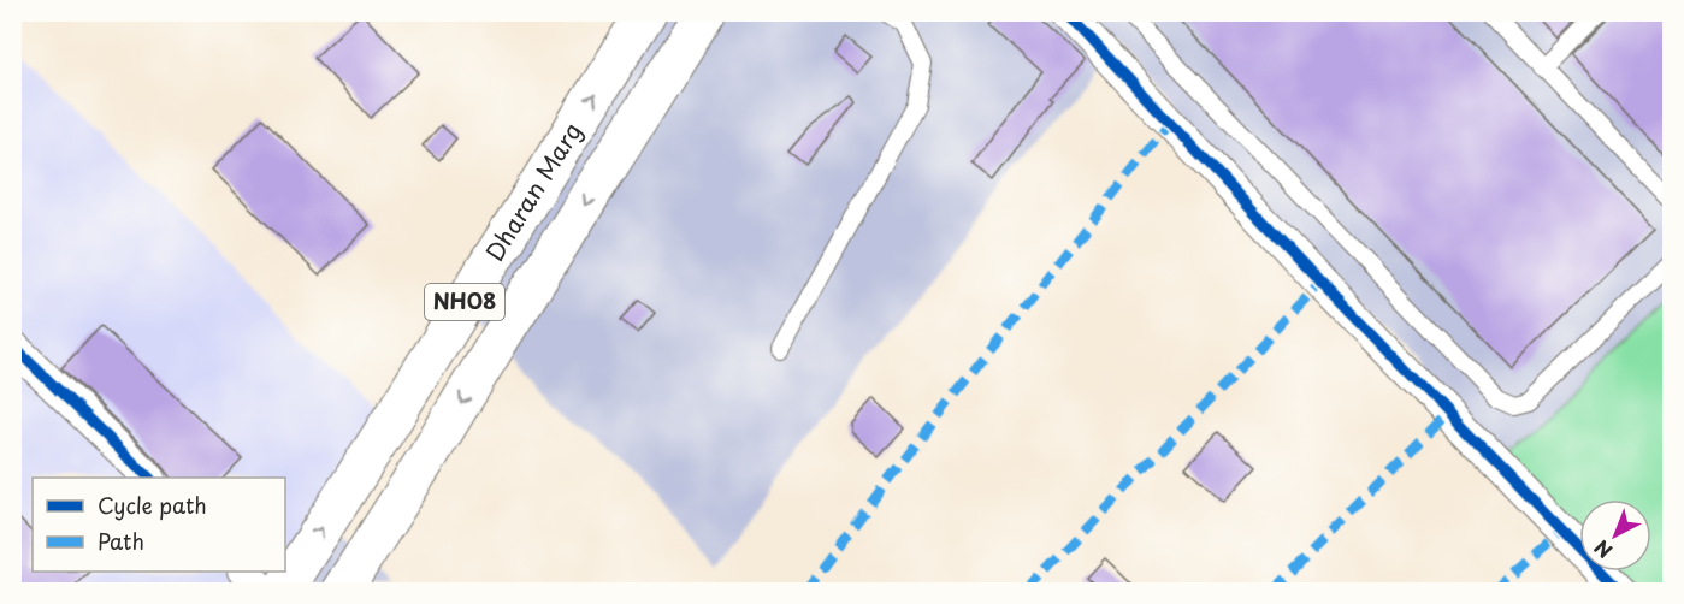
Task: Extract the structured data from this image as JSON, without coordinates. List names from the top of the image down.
{
  "streets": {
    "main road": ["Dharan Marg", "NH08"]
  },
  "legend": ["Cycle path", "Path"],
  "north": "bottom left"
}
